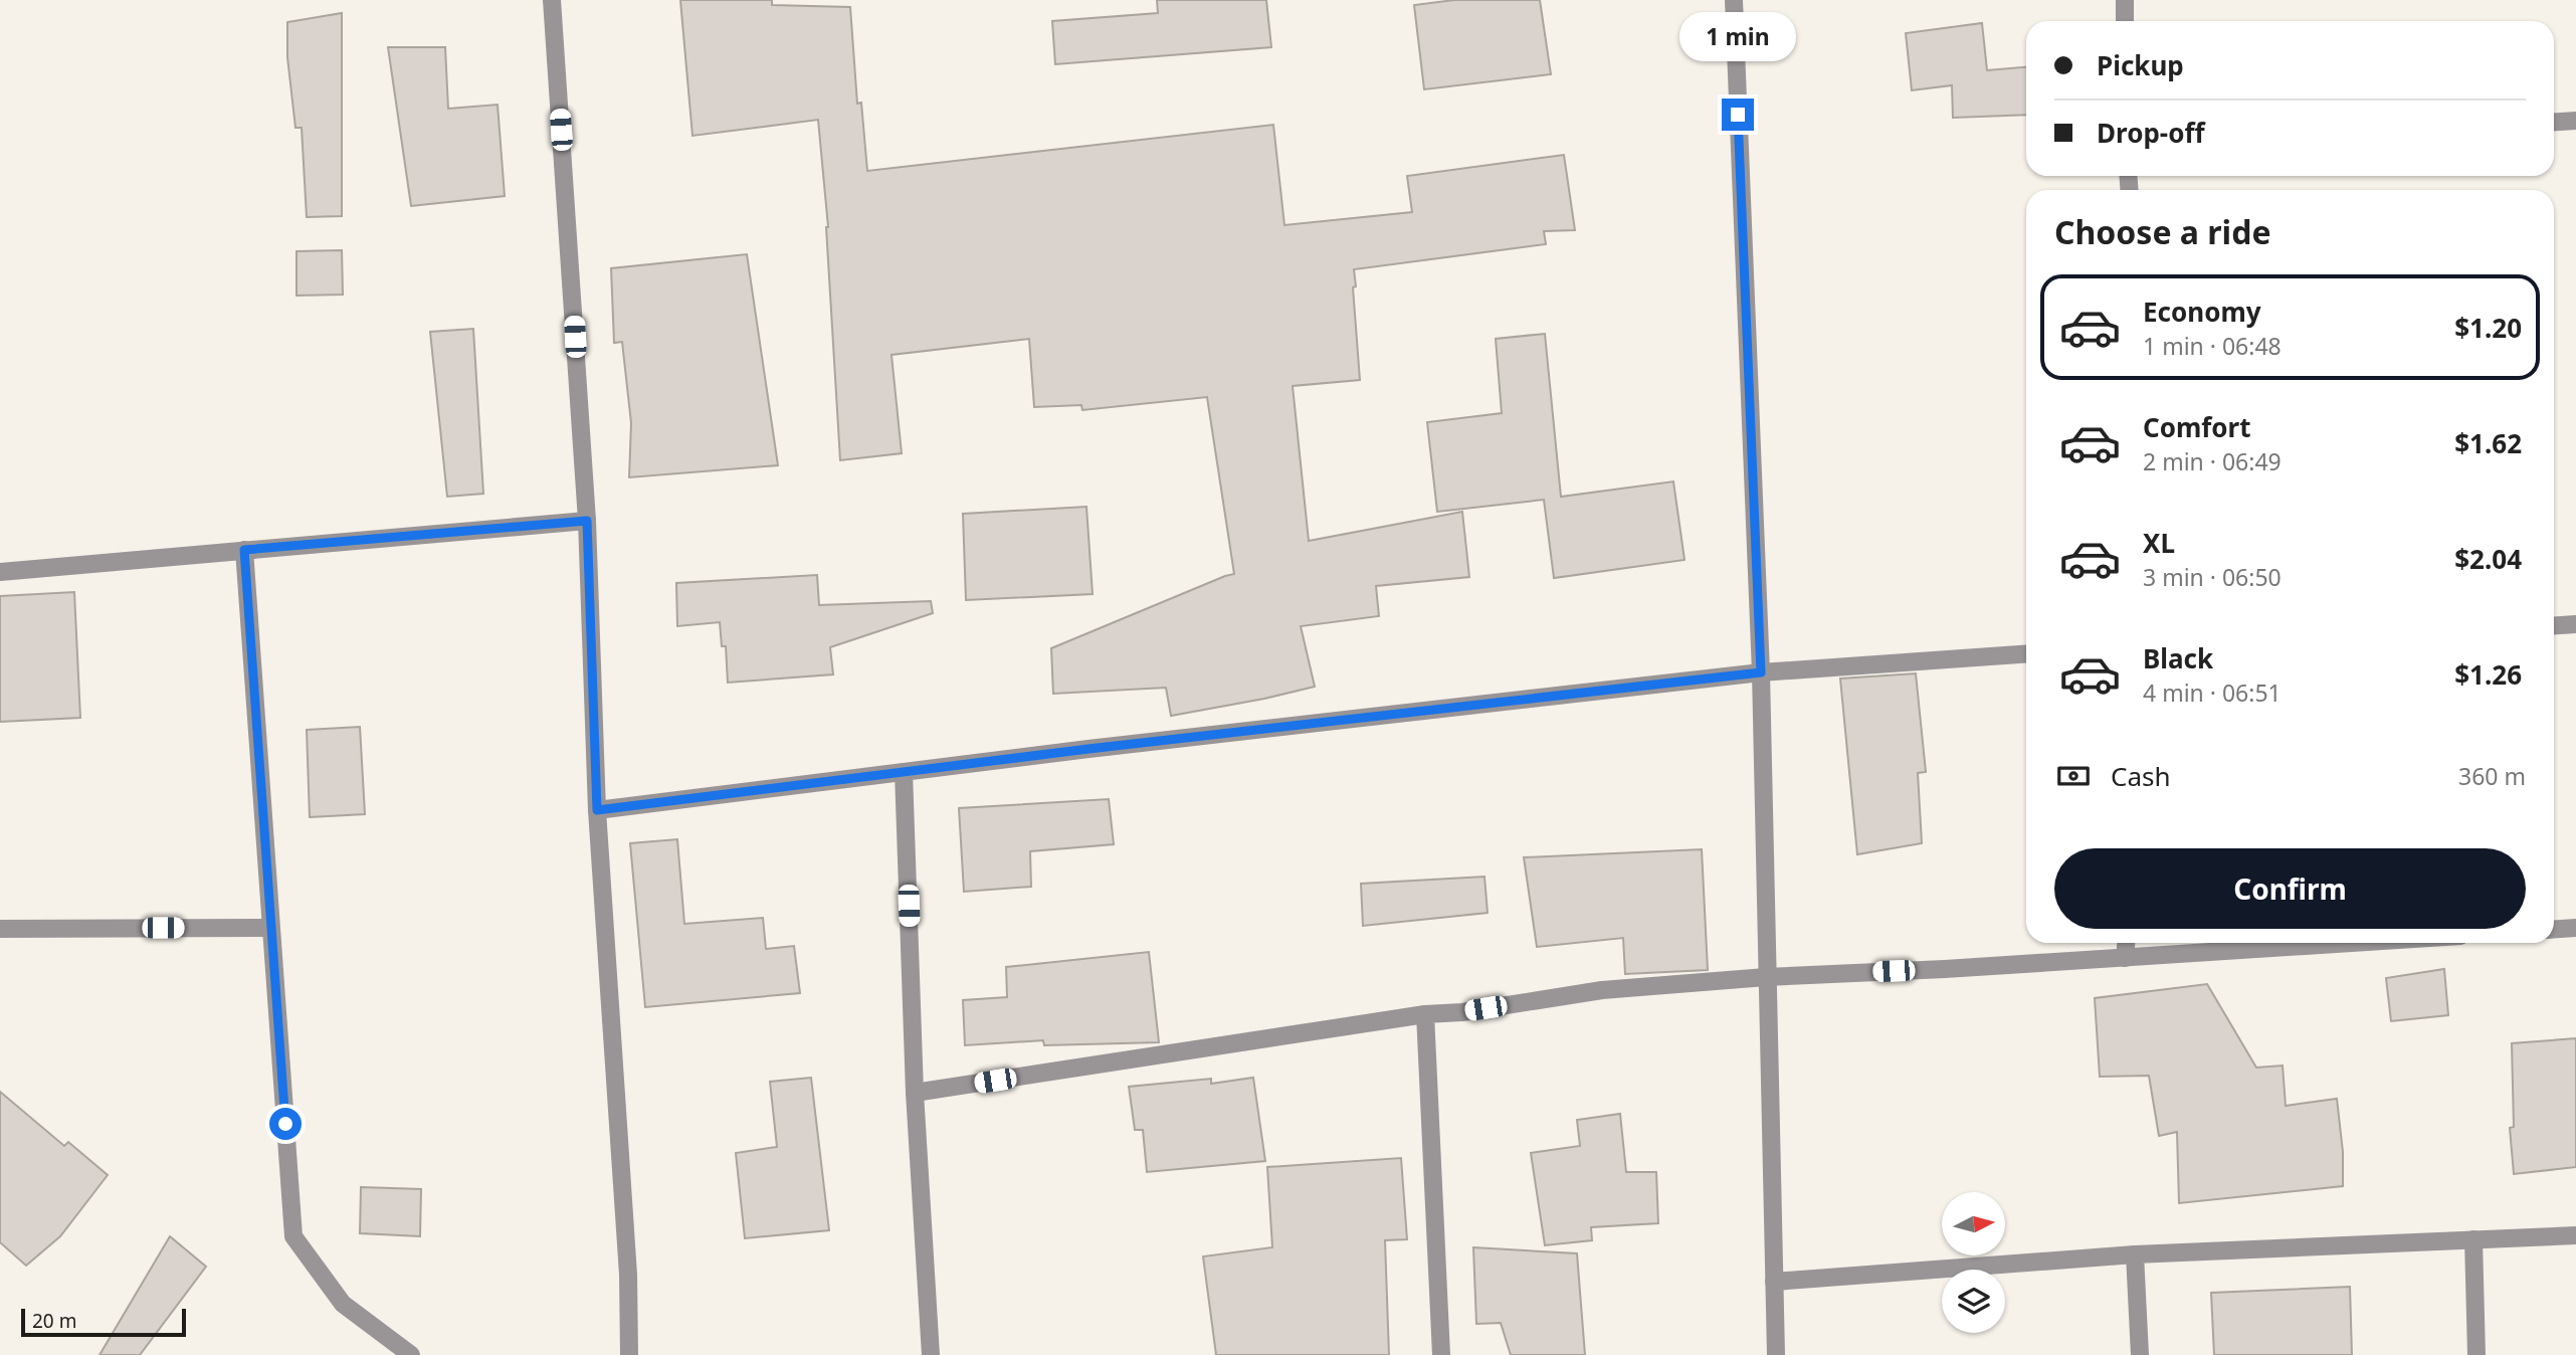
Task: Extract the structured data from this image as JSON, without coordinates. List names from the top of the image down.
{
  "scale_bar": "20 m",
  "north": "right",
  "page": {
    "bubble": "1 min",
    "banner": ["Pickup", "Drop-off"],
    "heading": "Choose a ride",
    "list": [
      {
        "name": "Economy",
        "note": "1 min · 06:48",
        "value": "$1.20"
      },
      {
        "name": "Comfort",
        "note": "2 min · 06:49",
        "value": "$1.62"
      },
      {
        "name": "XL",
        "note": "3 min · 06:50",
        "value": "$2.04"
      },
      {
        "name": "Black",
        "note": "4 min · 06:51",
        "value": "$1.26"
      }
    ],
    "pay": ["Cash", "360 m"],
    "buttons": "Confirm",
    "scale": "20 m"
  }
}
